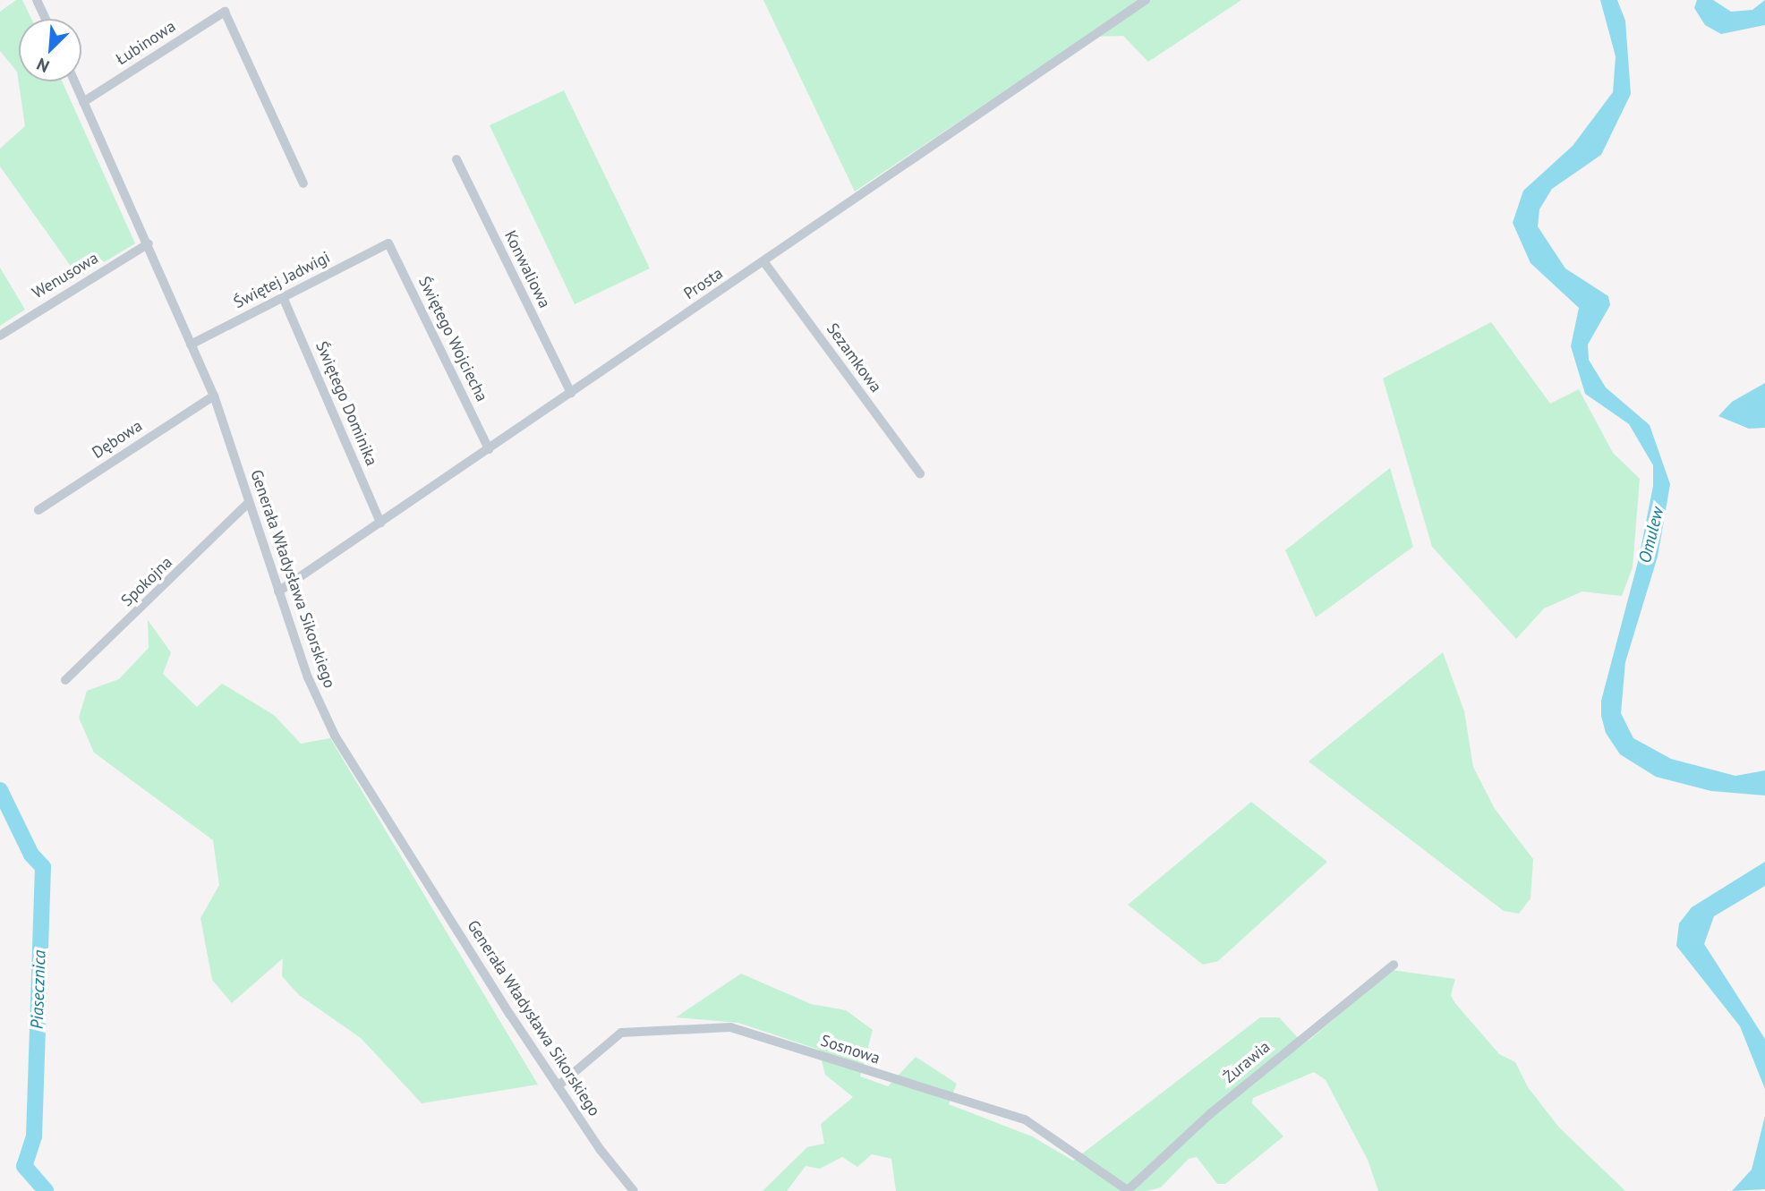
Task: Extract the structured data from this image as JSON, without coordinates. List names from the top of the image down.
{
  "streets": {
    "street": [
      "Łubinowa",
      "Konwaliowa",
      "Wenusowa",
      "Świętej Jadwigi",
      "Prosta",
      "Świętego Wojciecha",
      "Sezamkowa",
      "Świętego Dominika",
      "Dębowa",
      "Generała Władysława Sikorskiego",
      "Spokojna",
      "Sosnowa",
      "Żurawia"
    ]
  },
  "crossings": [
    ["Łubinowa", "Generała Władysława Sikorskiego"],
    ["Konwaliowa", "Prosta"],
    ["Wenusowa", "Generała Władysława Sikorskiego"],
    ["Świętej Jadwigi", "Świętego Wojciecha"],
    ["Świętej Jadwigi", "Świętego Dominika"],
    ["Świętej Jadwigi", "Generała Władysława Sikorskiego"],
    ["Prosta", "Świętego Wojciecha"],
    ["Prosta", "Sezamkowa"],
    ["Prosta", "Świętego Dominika"],
    ["Prosta", "Generała Władysława Sikorskiego"],
    ["Dębowa", "Generała Władysława Sikorskiego"],
    ["Generała Władysława Sikorskiego", "Spokojna"],
    ["Generała Władysława Sikorskiego", "Sosnowa"],
    ["Sosnowa", "Żurawia"]
  ],
  "water": ["Omulew", "Piasecznica"],
  "north": "bottom left"
}
